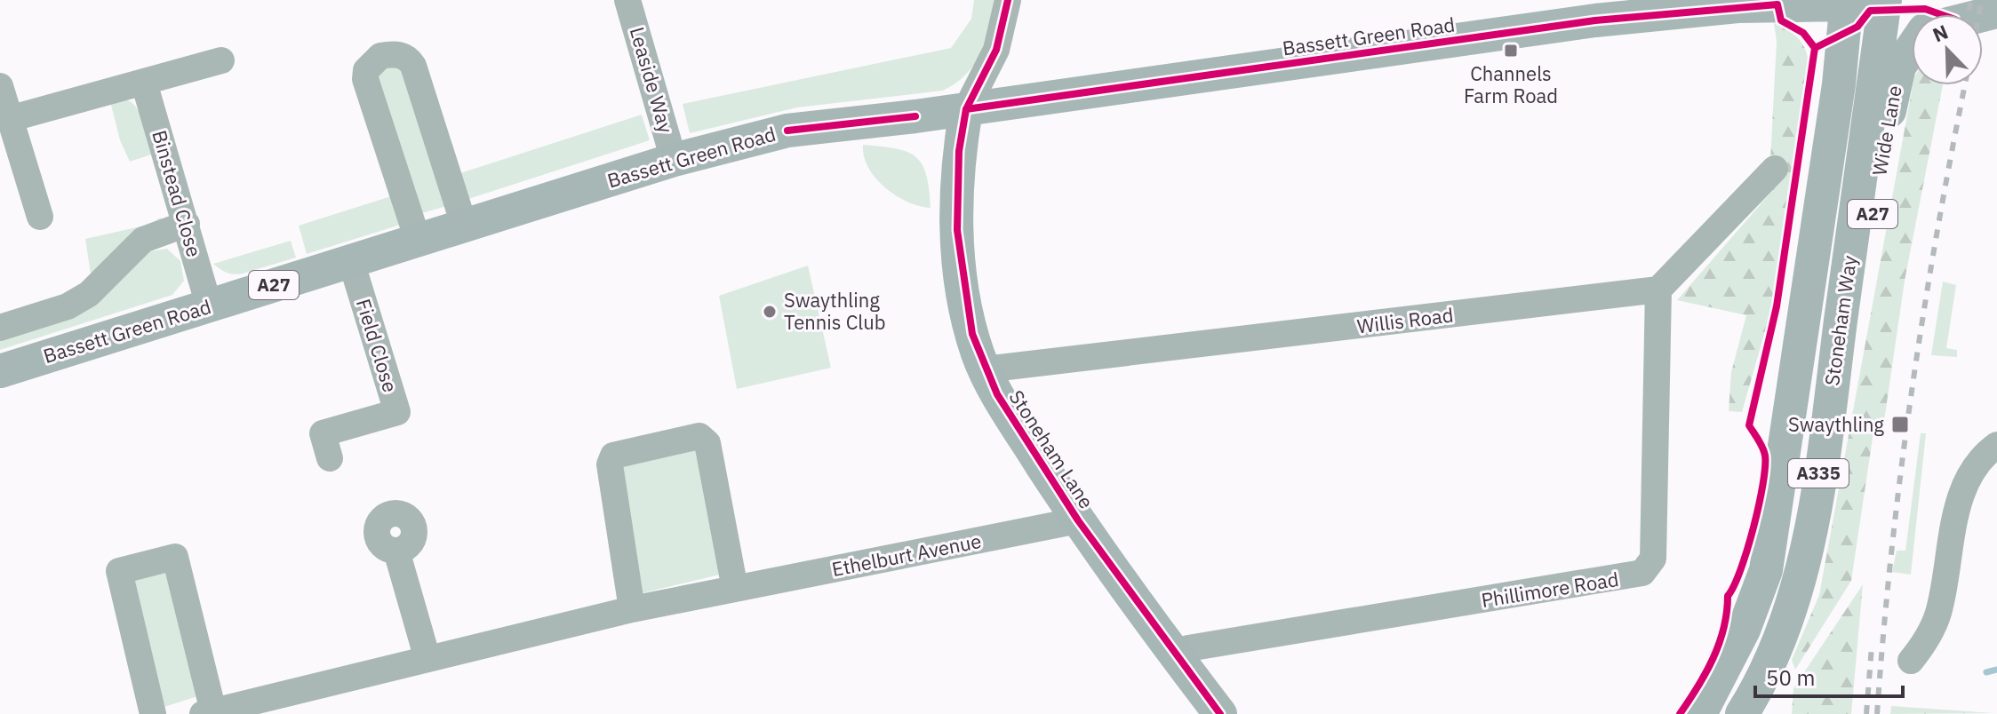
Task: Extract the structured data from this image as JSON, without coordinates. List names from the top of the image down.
{
  "streets": {
    "main road": [
      "Bassett Green Road",
      "Wide Lane",
      "A27",
      "Stoneham Way",
      "Stoneham Lane",
      "A335"
    ],
    "street": [
      "Leaside Way",
      "Binstead Close",
      "Willis Road",
      "Field Close",
      "Ethelburt Avenue",
      "Phillimore Road"
    ]
  },
  "crossings": [
    ["Bassett Green Road", "Leaside Way"],
    ["Bassett Green Road", "Binstead Close"],
    ["Bassett Green Road", "Stoneham Way"],
    ["Bassett Green Road", "Field Close"],
    ["Bassett Green Road", "Stoneham Lane"],
    ["Wide Lane", "Stoneham Way"],
    ["Willis Road", "Stoneham Lane"],
    ["Willis Road", "Phillimore Road"],
    ["Stoneham Lane", "Ethelburt Avenue"],
    ["Stoneham Lane", "Phillimore Road"]
  ],
  "places": {
    "transit": ["Channels Farm Road", "Swaythling"],
    "other": ["Swaythling Tennis Club"]
  },
  "scale_bar": "50 m",
  "north": "top left"
}
